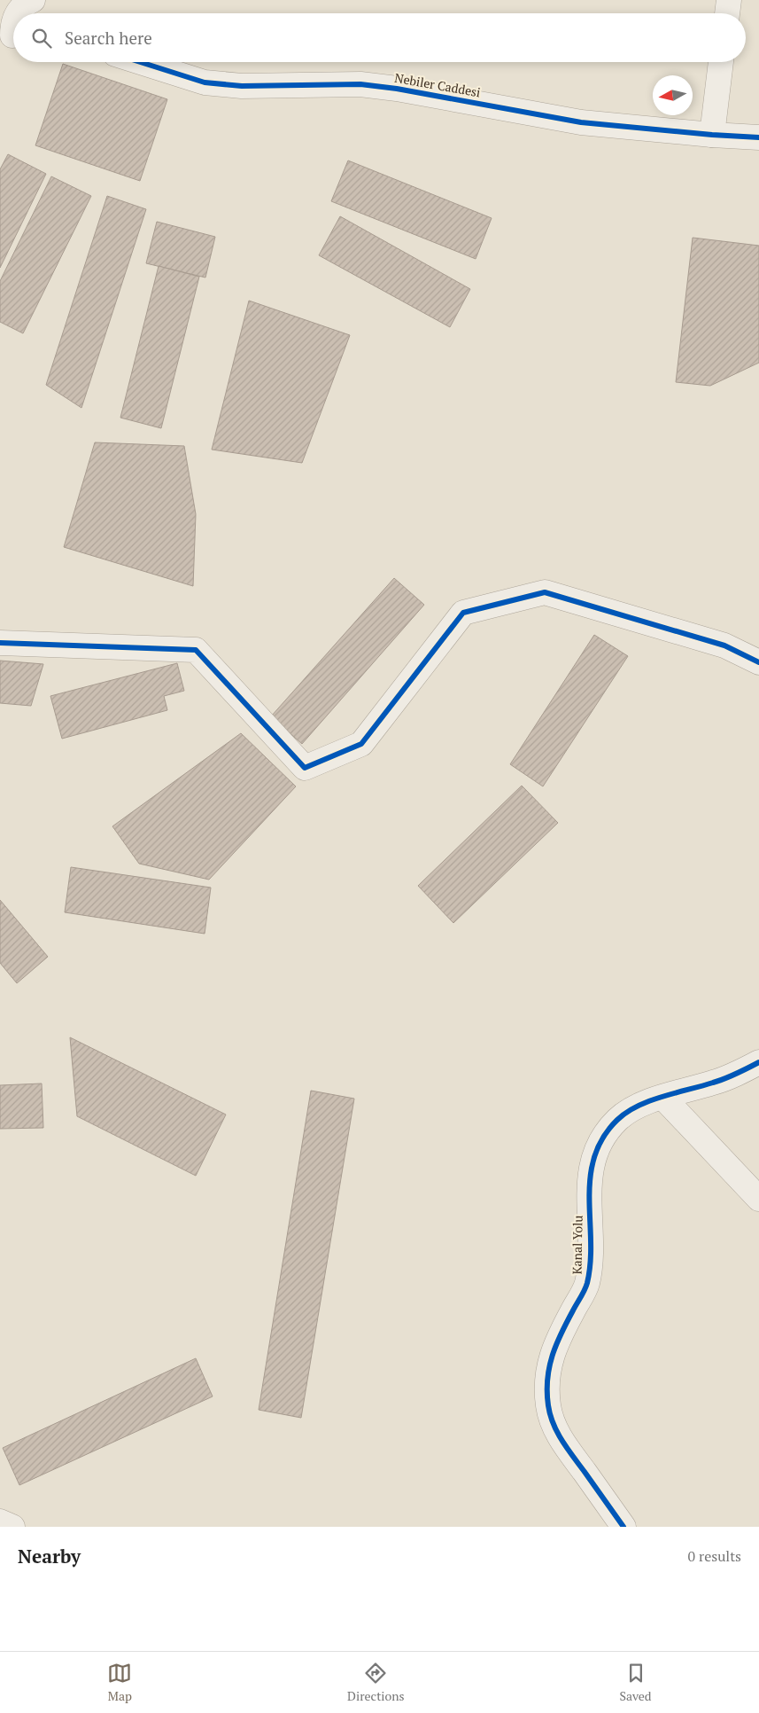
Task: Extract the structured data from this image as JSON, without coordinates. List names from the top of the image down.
{
  "streets": {
    "street": ["Nebiler Caddesi", "Kanal Yolu"]
  },
  "north": "left",
  "page": {
    "search": "Search here",
    "heading": ["Nearby", "0 results"],
    "nav": ["Map", "Directions", "Saved"]
  }
}
